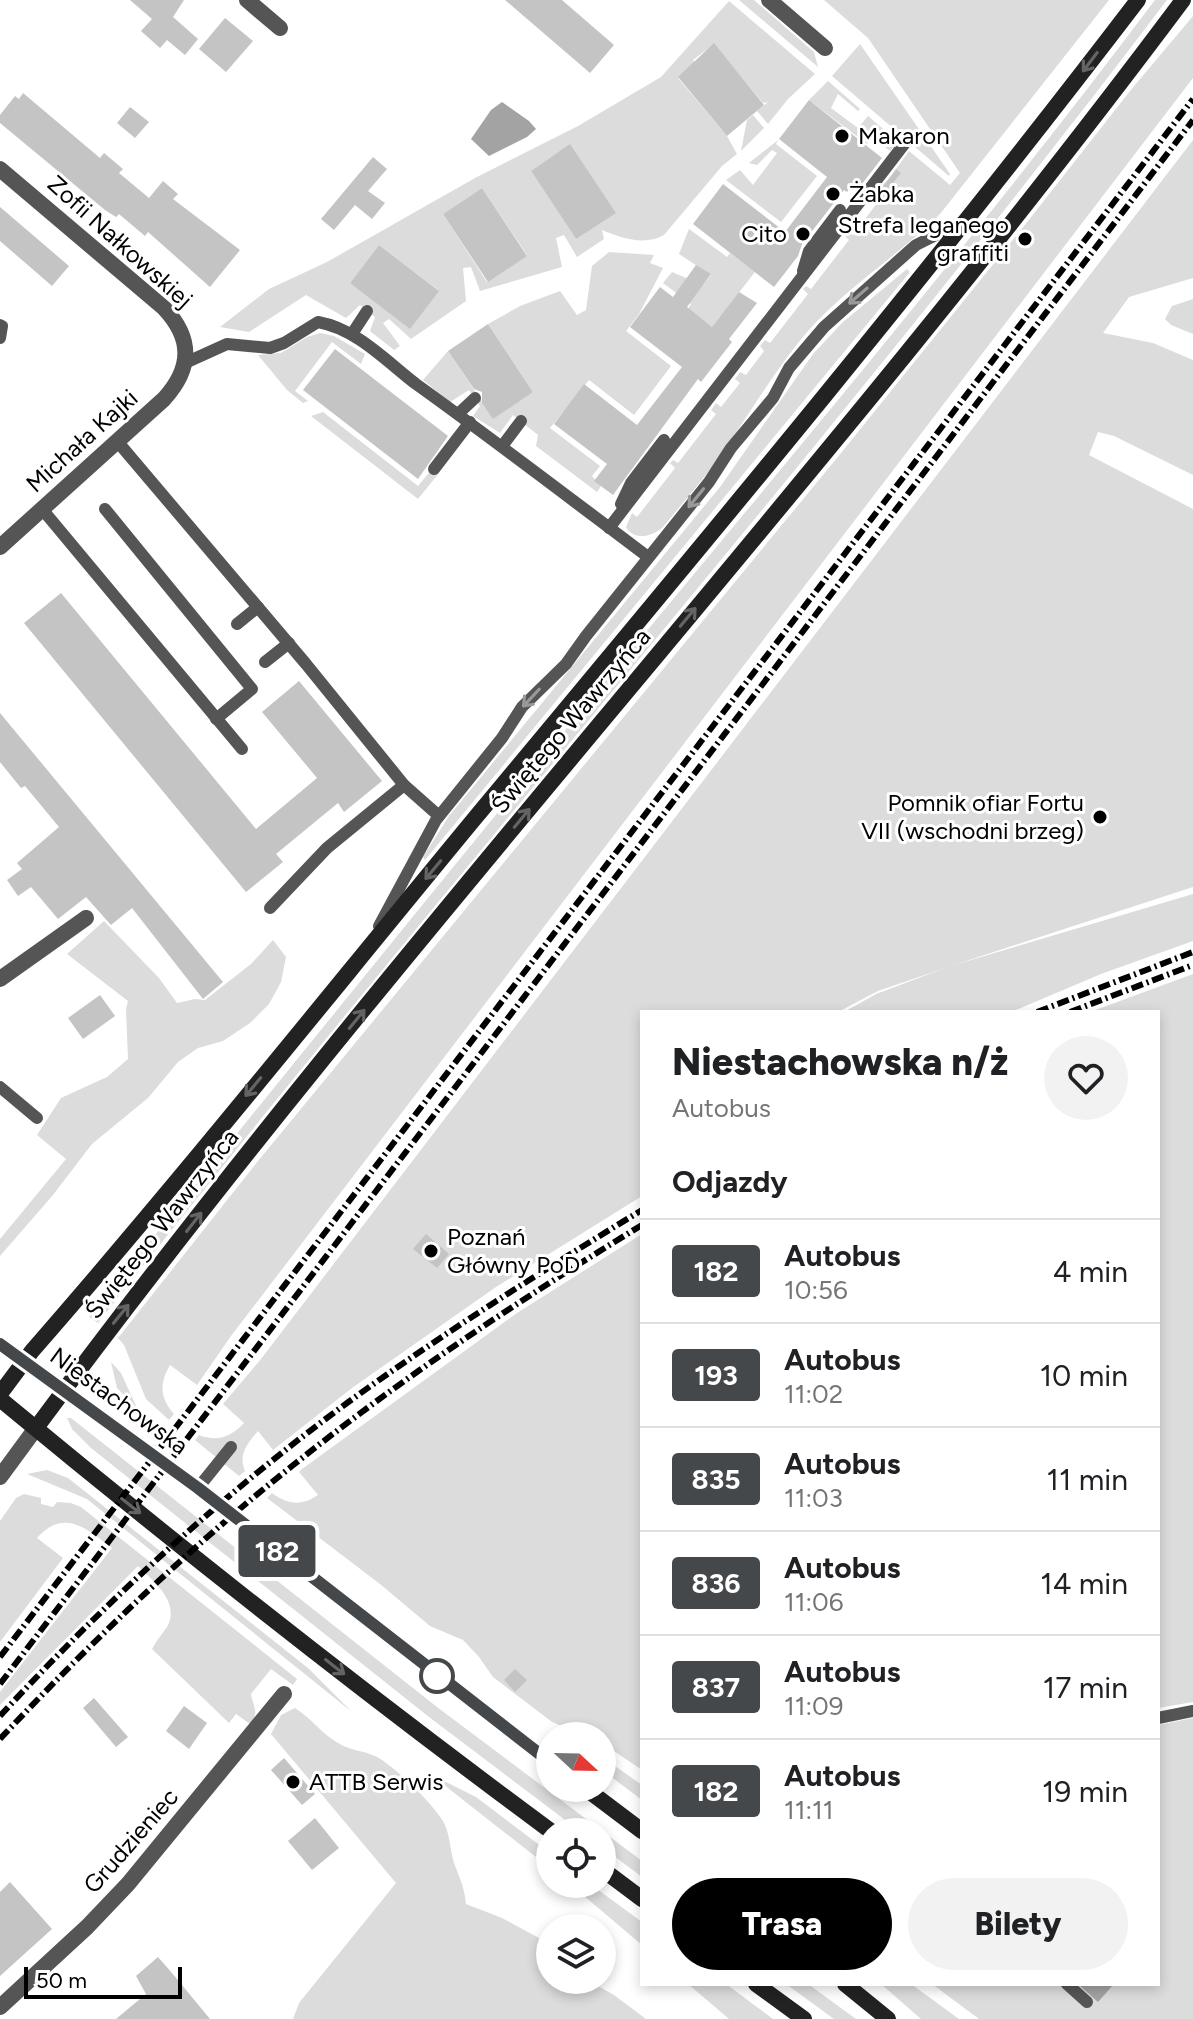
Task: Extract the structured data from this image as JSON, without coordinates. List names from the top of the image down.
{
  "streets": {
    "main road": ["Świętego Wawrzyńca", "Niestachowska"],
    "street": ["Zofii Nałkowskiej", "Michała Kajki", "Grudzieniec"]
  },
  "crossings": [
    ["Zofii Nałkowskiej", "Michała Kajki"],
    ["Świętego Wawrzyńca", "Niestachowska"]
  ],
  "places": [
    "Makaron",
    "Żabka",
    "Cito",
    "Strefa leganego graffiti",
    "Pomnik ofiar Fortu VII (wschodni brzeg)",
    "Poznań Główny PoD",
    "ATTB Serwis"
  ],
  "lines": ["bus line 182"],
  "scale_bar": "50 m",
  "north": "right",
  "page": {
    "on_map": "182",
    "heading": [
      ["Niestachowska n/ż", "Autobus"],
      "Odjazdy"
    ],
    "list": [
      {
        "mark": "182",
        "name": "Autobus",
        "note": "10:56",
        "value": "4 min"
      },
      {
        "mark": "193",
        "name": "Autobus",
        "note": "11:02",
        "value": "10 min"
      },
      {
        "mark": "835",
        "name": "Autobus",
        "note": "11:03",
        "value": "11 min"
      },
      {
        "mark": "836",
        "name": "Autobus",
        "note": "11:06",
        "value": "14 min"
      },
      {
        "mark": "837",
        "name": "Autobus",
        "note": "11:09",
        "value": "17 min"
      },
      {
        "mark": "182",
        "name": "Autobus",
        "note": "11:11",
        "value": "19 min"
      }
    ],
    "buttons": ["Trasa", "Bilety"],
    "scale": "50 m"
  }
}
